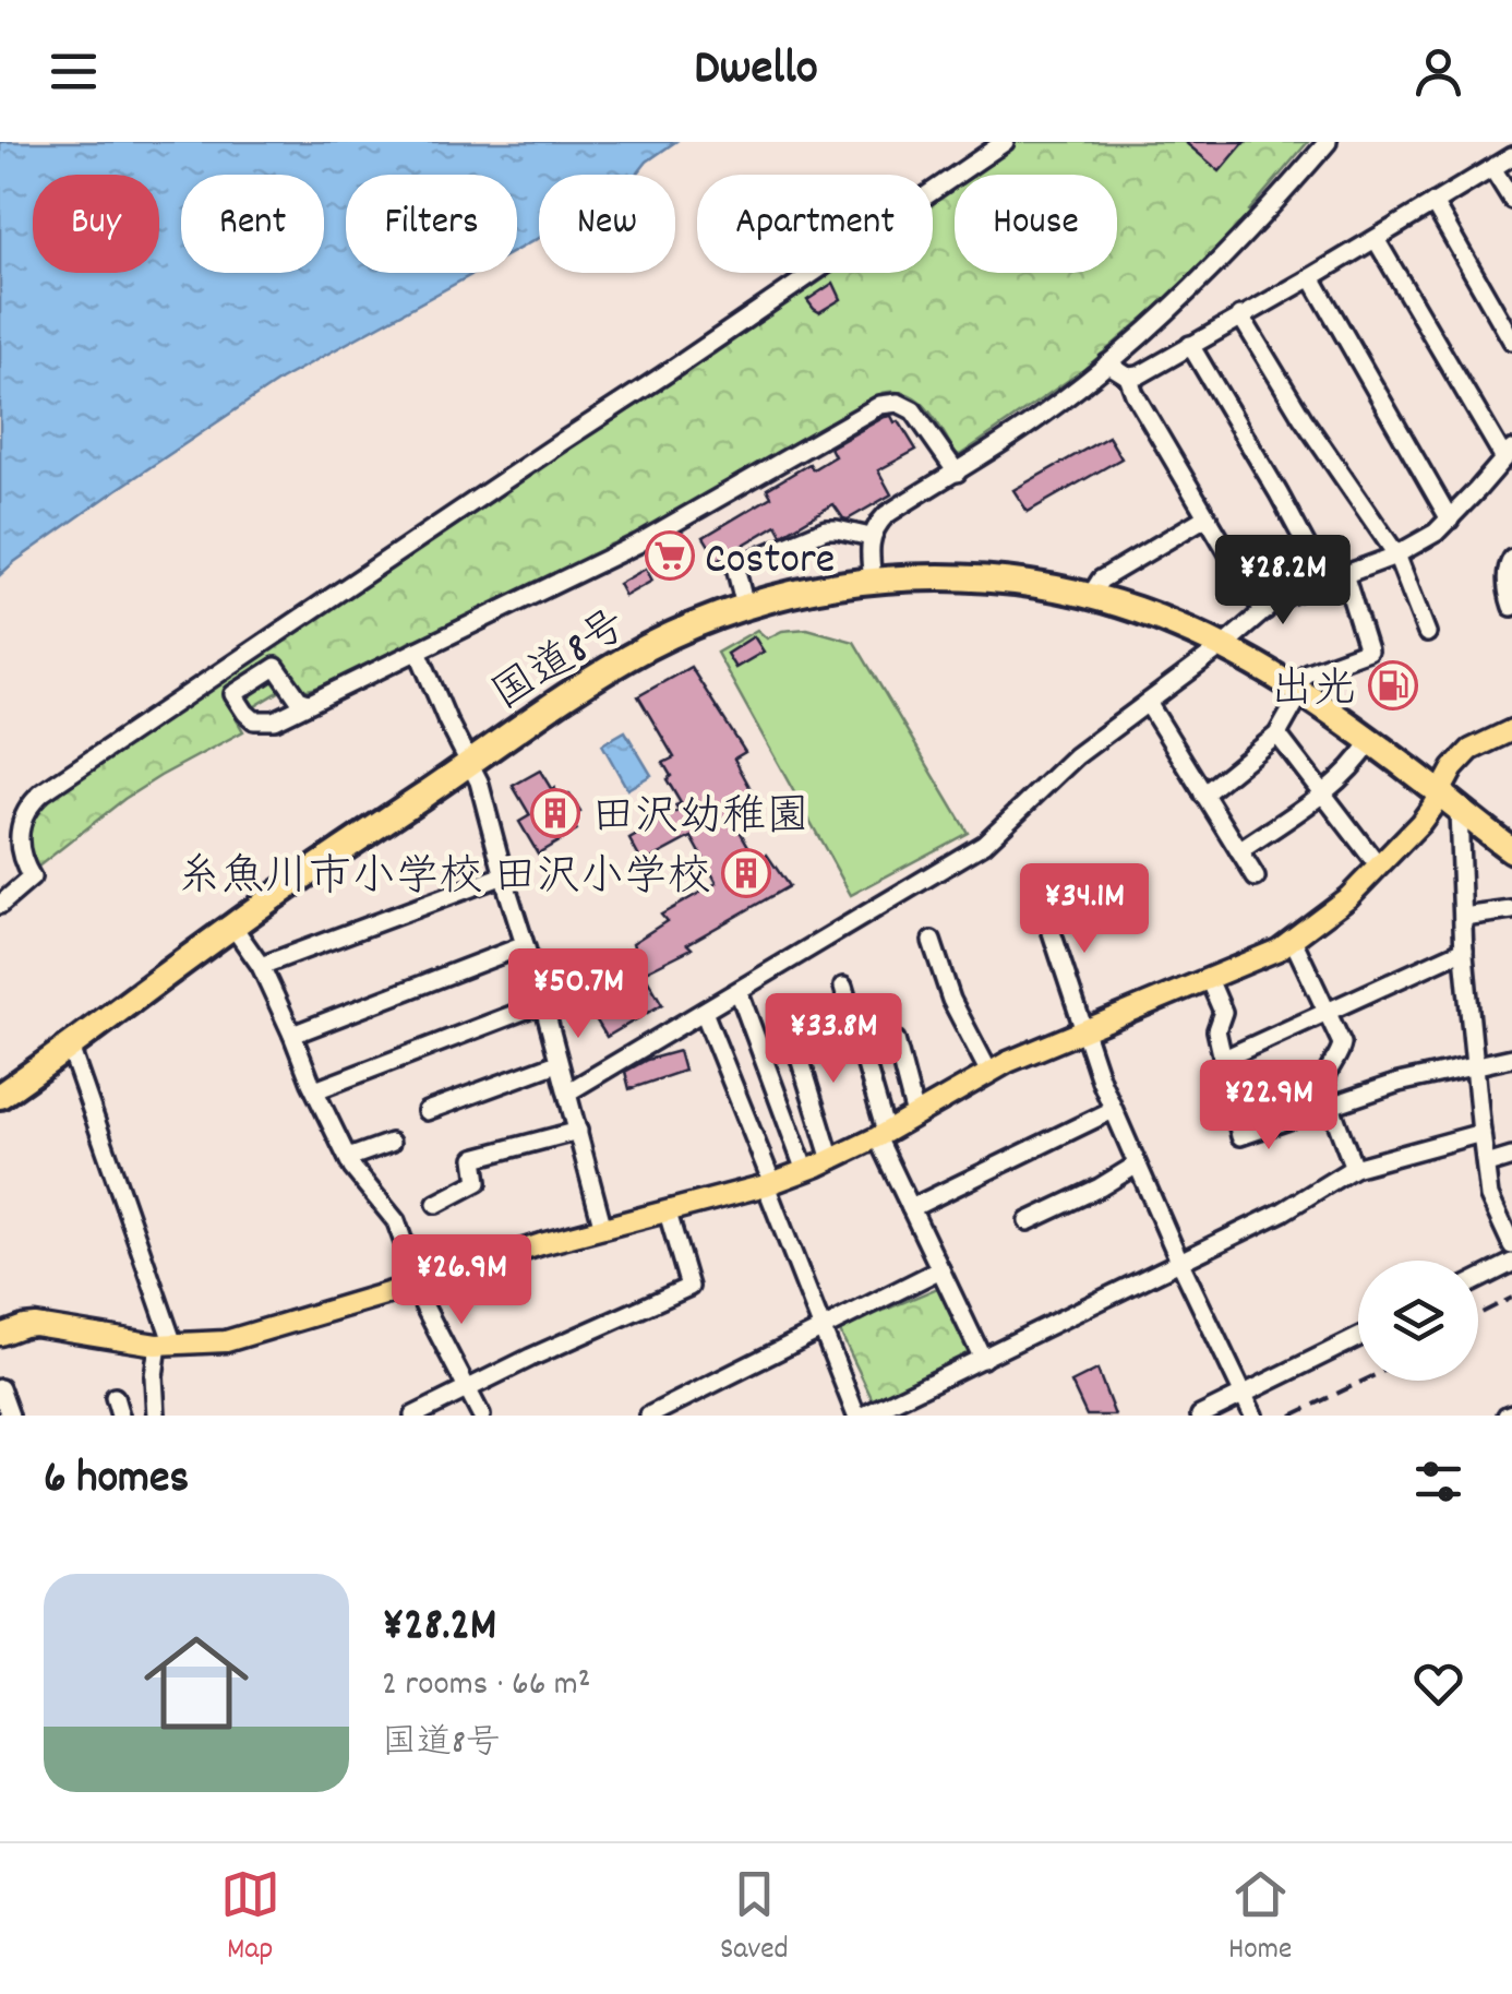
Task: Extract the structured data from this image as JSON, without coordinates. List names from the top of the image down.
{
  "streets": {
    "highway": ["国道8号"]
  },
  "places": {
    "supermarket": ["Costore"],
    "fuel station": ["出光"],
    "building": ["田沢幼稚園", "糸魚川市小学校 田沢小学校"]
  },
  "page": {
    "header": "Dwello",
    "chip": [
      "Buy",
      "Rent",
      "Filters",
      "New",
      "Apartment",
      "House"
    ],
    "price": [
      "¥28.2M",
      "¥34.1M",
      "¥50.7M",
      "¥33.8M",
      "¥22.9M",
      "¥26.9M"
    ],
    "heading": "6 homes",
    "list": [
      {
        "name": "¥28.2M",
        "note": "2 rooms · 66 m² · 国道8号"
      }
    ],
    "tabs": ["Map", "Saved", "Home"]
  }
}
